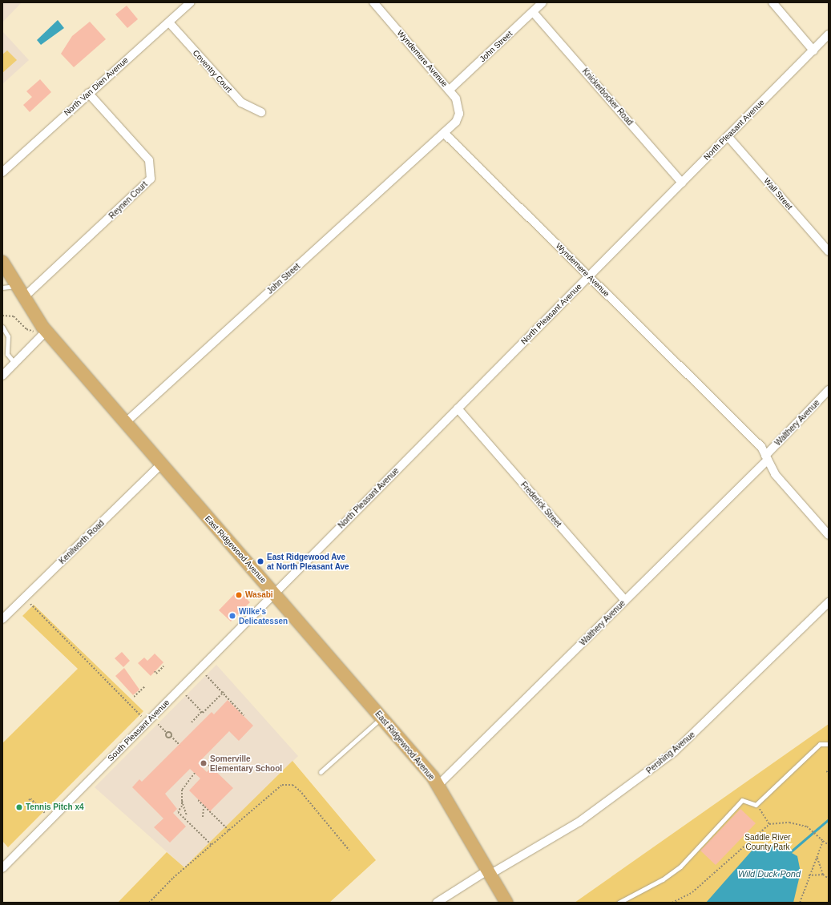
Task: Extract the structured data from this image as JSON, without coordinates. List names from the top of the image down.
{
  "streets": {
    "main road": ["East Ridgewood Avenue"],
    "street": [
      "John Street",
      "Wyndemere Avenue",
      "Coventry Court",
      "North Van Dien Avenue",
      "Knickerbocker Road",
      "North Pleasant Avenue",
      "Wall Street",
      "Reynen Court",
      "Walthery Avenue",
      "Frederick Street",
      "Kenilworth Road",
      "South Pleasant Avenue",
      "Pershing Avenue"
    ]
  },
  "crossings": [
    ["John Street", "Wyndemere Avenue"],
    ["John Street", "Knickerbocker Road"],
    ["John Street", "East Ridgewood Avenue"],
    ["Wyndemere Avenue", "North Pleasant Avenue"],
    ["Wyndemere Avenue", "Walthery Avenue"],
    ["Coventry Court", "North Van Dien Avenue"],
    ["North Van Dien Avenue", "Reynen Court"],
    ["Knickerbocker Road", "North Pleasant Avenue"],
    ["North Pleasant Avenue", "Wall Street"],
    ["North Pleasant Avenue", "Frederick Street"],
    ["North Pleasant Avenue", "East Ridgewood Avenue"],
    ["North Pleasant Avenue", "South Pleasant Avenue"],
    ["Reynen Court", "East Ridgewood Avenue"],
    ["Walthery Avenue", "Frederick Street"],
    ["Walthery Avenue", "East Ridgewood Avenue"],
    ["Kenilworth Road", "East Ridgewood Avenue"],
    ["East Ridgewood Avenue", "South Pleasant Avenue"],
    ["East Ridgewood Avenue", "Pershing Avenue"]
  ],
  "water": ["Wild Duck Pond"],
  "parks": ["Saddle River County Park"],
  "places": [
    "East Ridgewood Ave at North Pleasant Ave",
    "Wasabi",
    "Wilke's Delicatessen",
    "Somerville Elementary School",
    "Tennis Pitch x4"
  ]
}
